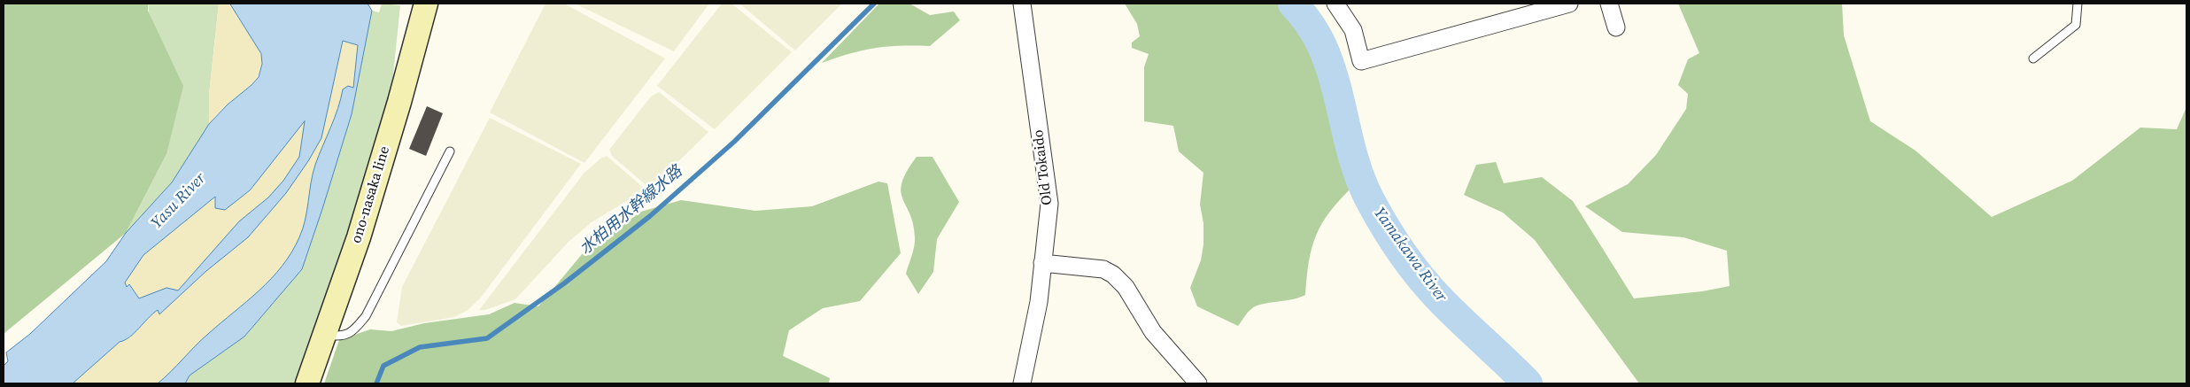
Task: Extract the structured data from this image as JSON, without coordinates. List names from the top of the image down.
{
  "streets": {
    "main road": ["ono-nasaka line"],
    "street": ["Old Tokaido"]
  },
  "water": ["Yasu River", "水柏用水幹線水路", "Yamakawa River"]
}
